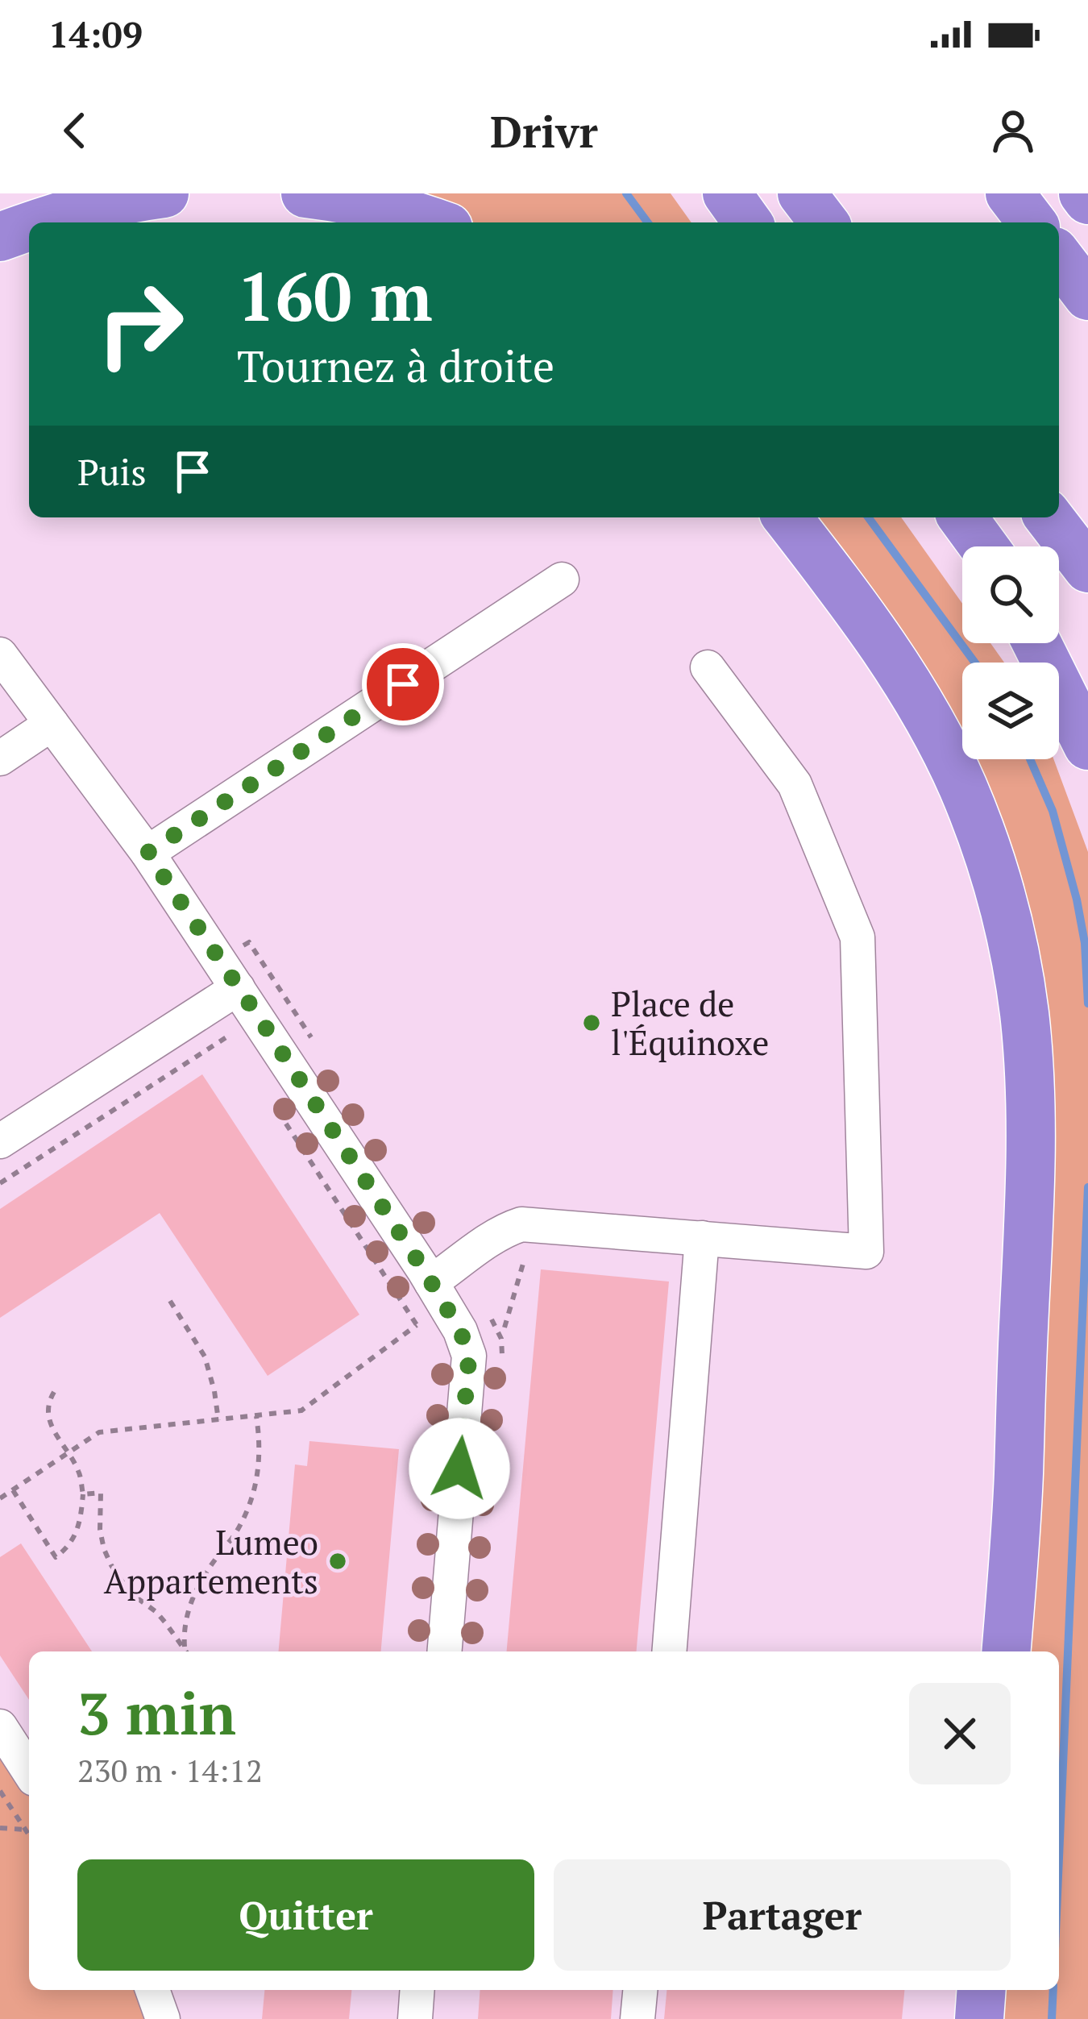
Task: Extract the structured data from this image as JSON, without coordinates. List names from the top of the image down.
{
  "places": ["Place de l'Équinoxe", "Lumeo Appartements"],
  "page": {
    "status": "14:09",
    "header": "Drivr",
    "turn": ["160 m", "Tournez à droite"],
    "then": "Puis",
    "heading": ["3 min", "230 m · 14:12"],
    "buttons": ["Quitter", "Partager"]
  }
}
